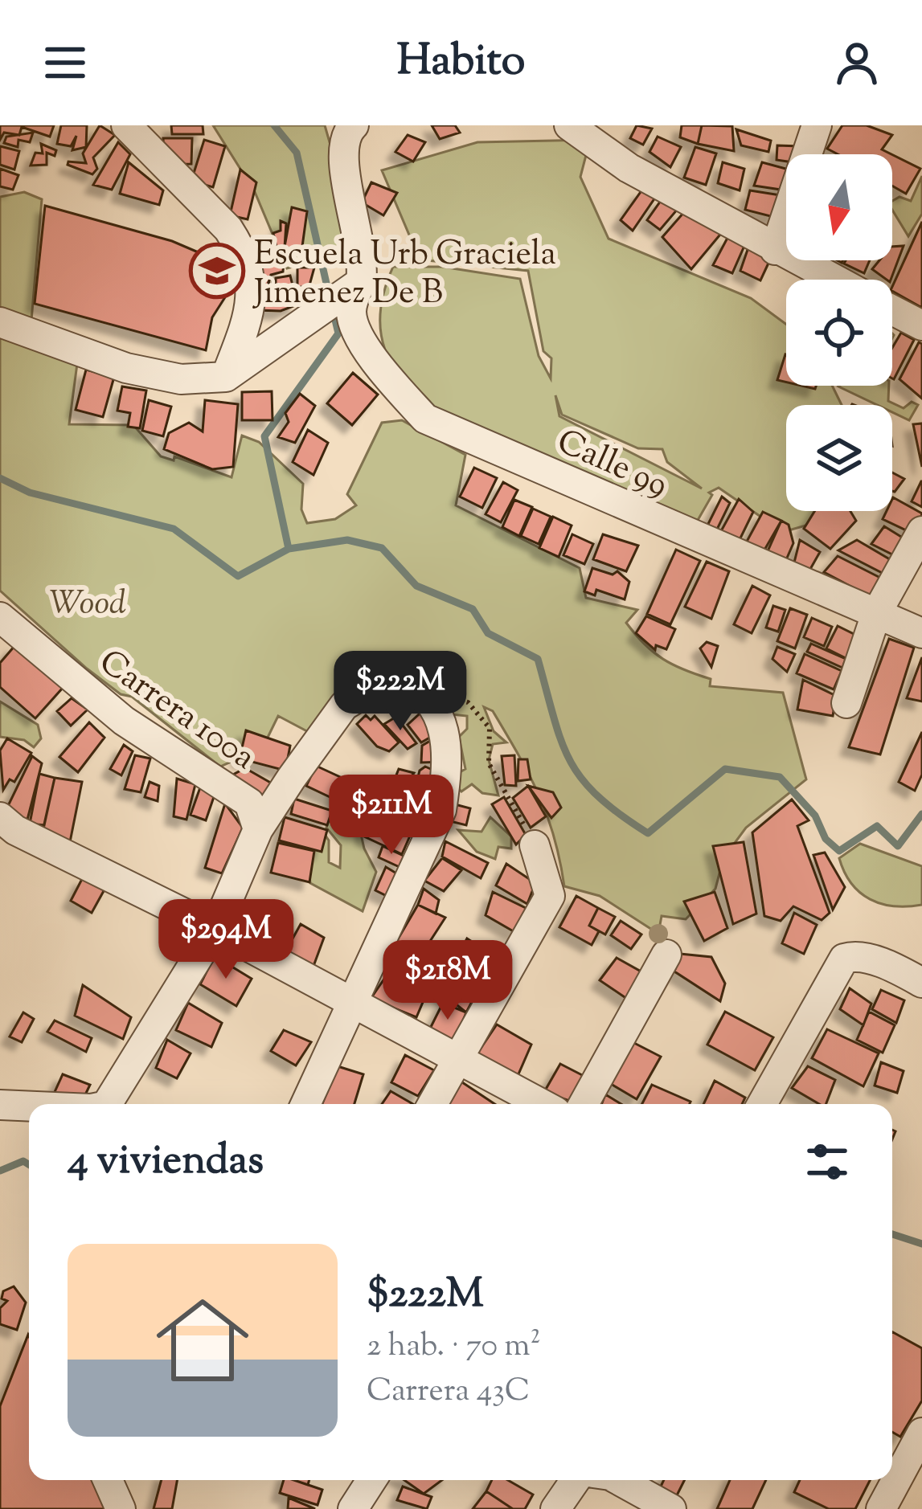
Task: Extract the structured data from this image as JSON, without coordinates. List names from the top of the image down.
{
  "streets": {
    "street": ["Calle 99", "Carrera 100a"]
  },
  "parks": ["Wood"],
  "places": {
    "school or university": ["Escuela Urb Graciela Jimenez De B"]
  },
  "north": "bottom",
  "page": {
    "header": "Habito",
    "price": [
      "$222M",
      "$211M",
      "$294M",
      "$218M"
    ],
    "heading": "4 viviendas",
    "list": [
      {
        "name": "$222M",
        "note": "2 hab. · 70 m² · Carrera 43C"
      }
    ]
  }
}
